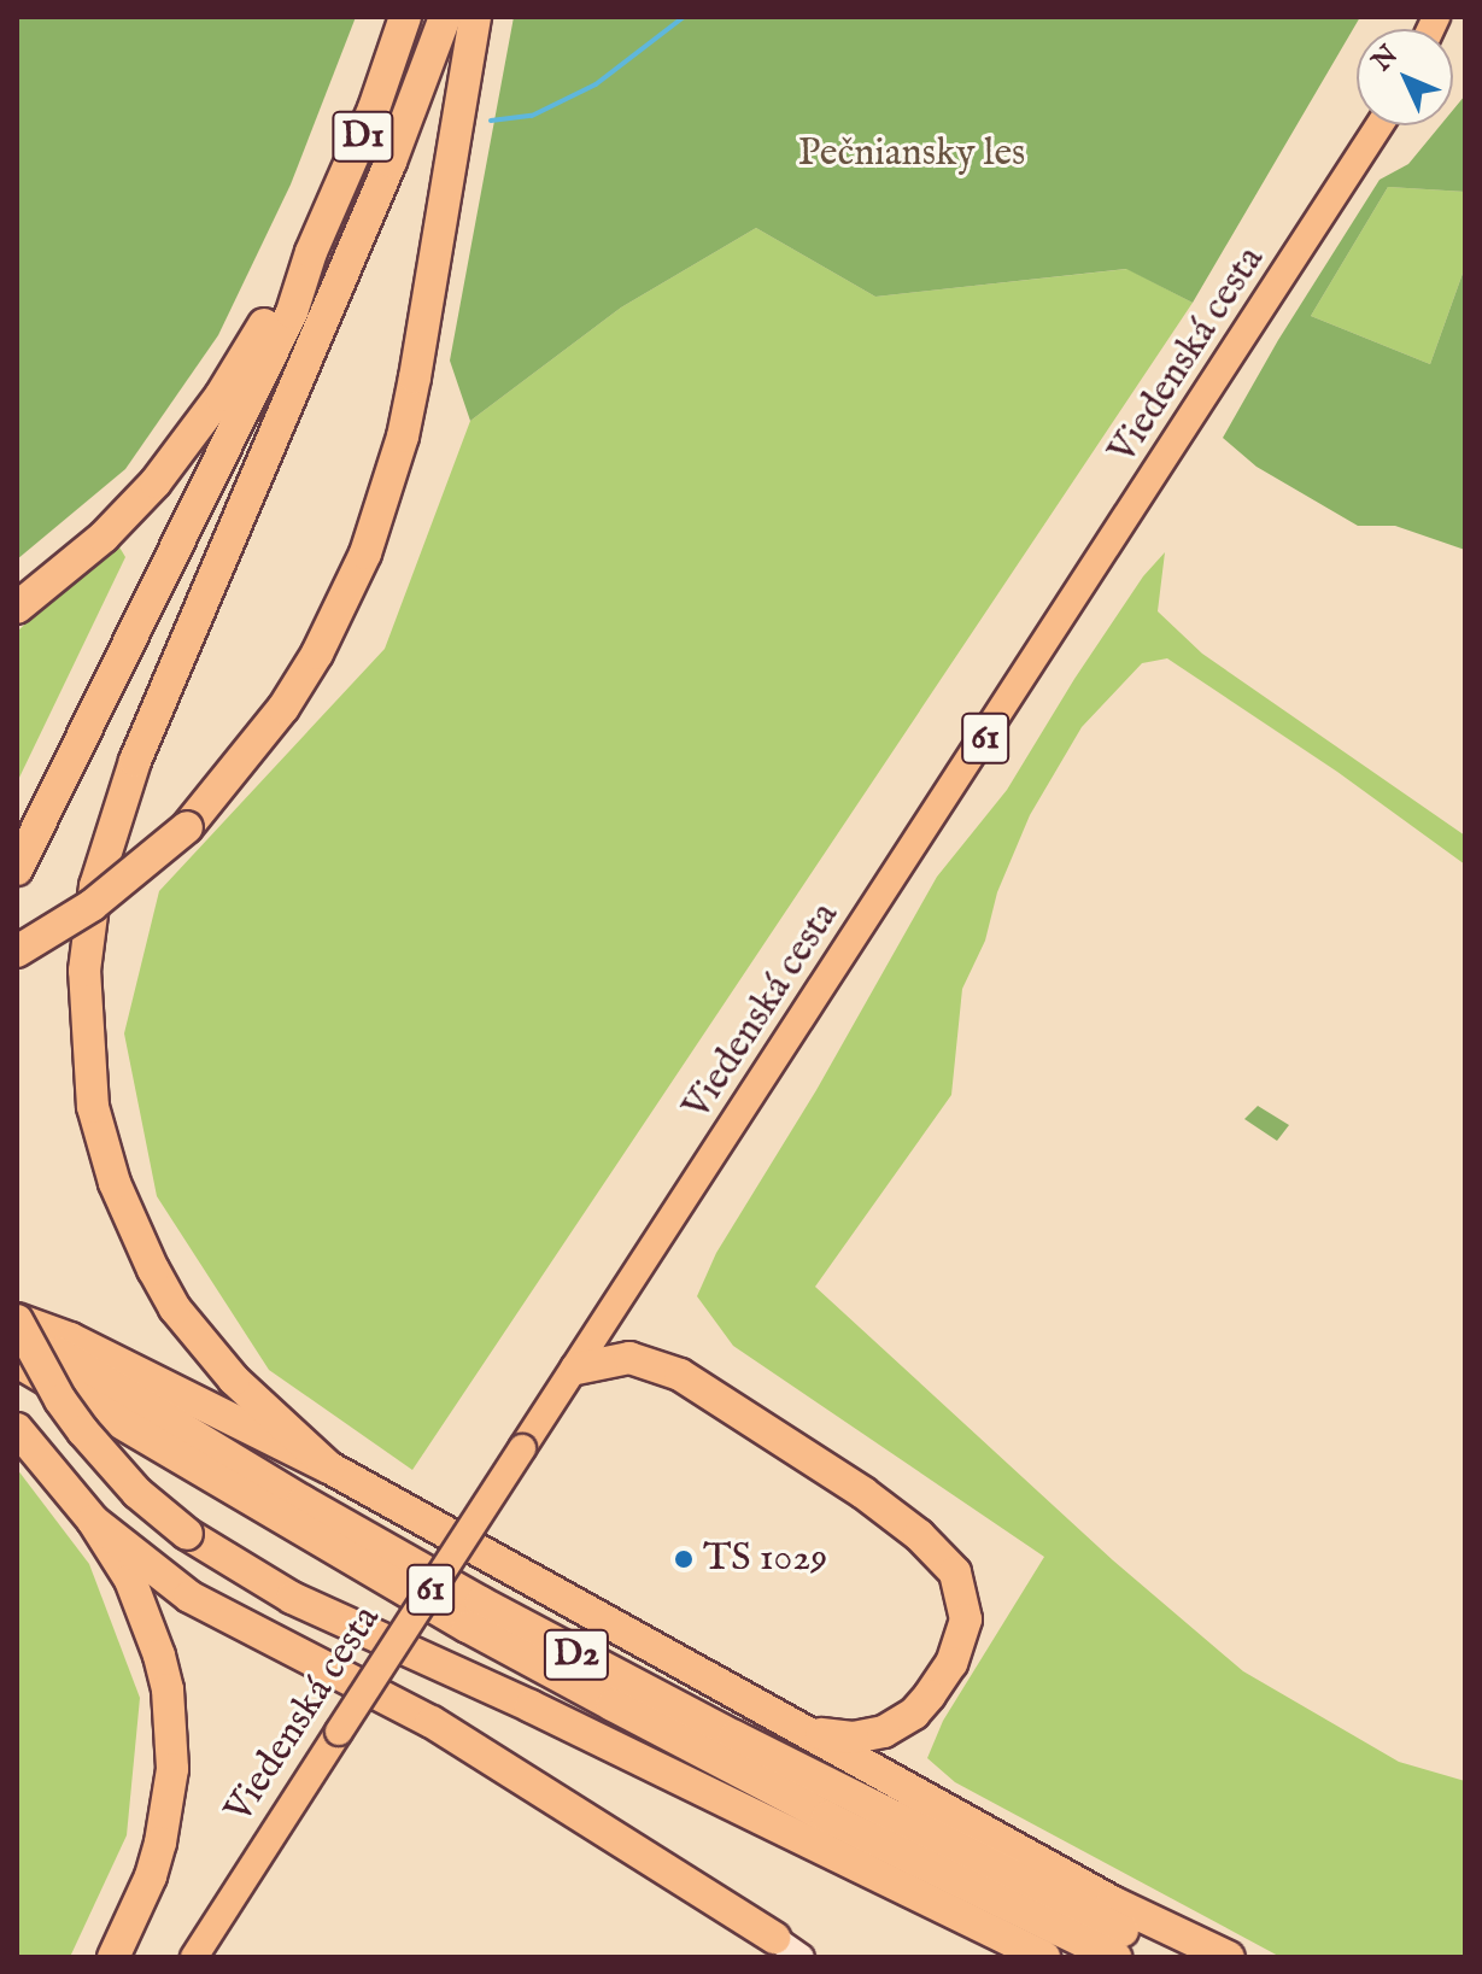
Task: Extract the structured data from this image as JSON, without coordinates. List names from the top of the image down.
{
  "streets": {
    "highway": ["D1", "D2"],
    "main road": ["Viedenská cesta", "61"]
  },
  "parks": ["Pečniansky les"],
  "places": ["TS 1029"],
  "north": "top left"
}
